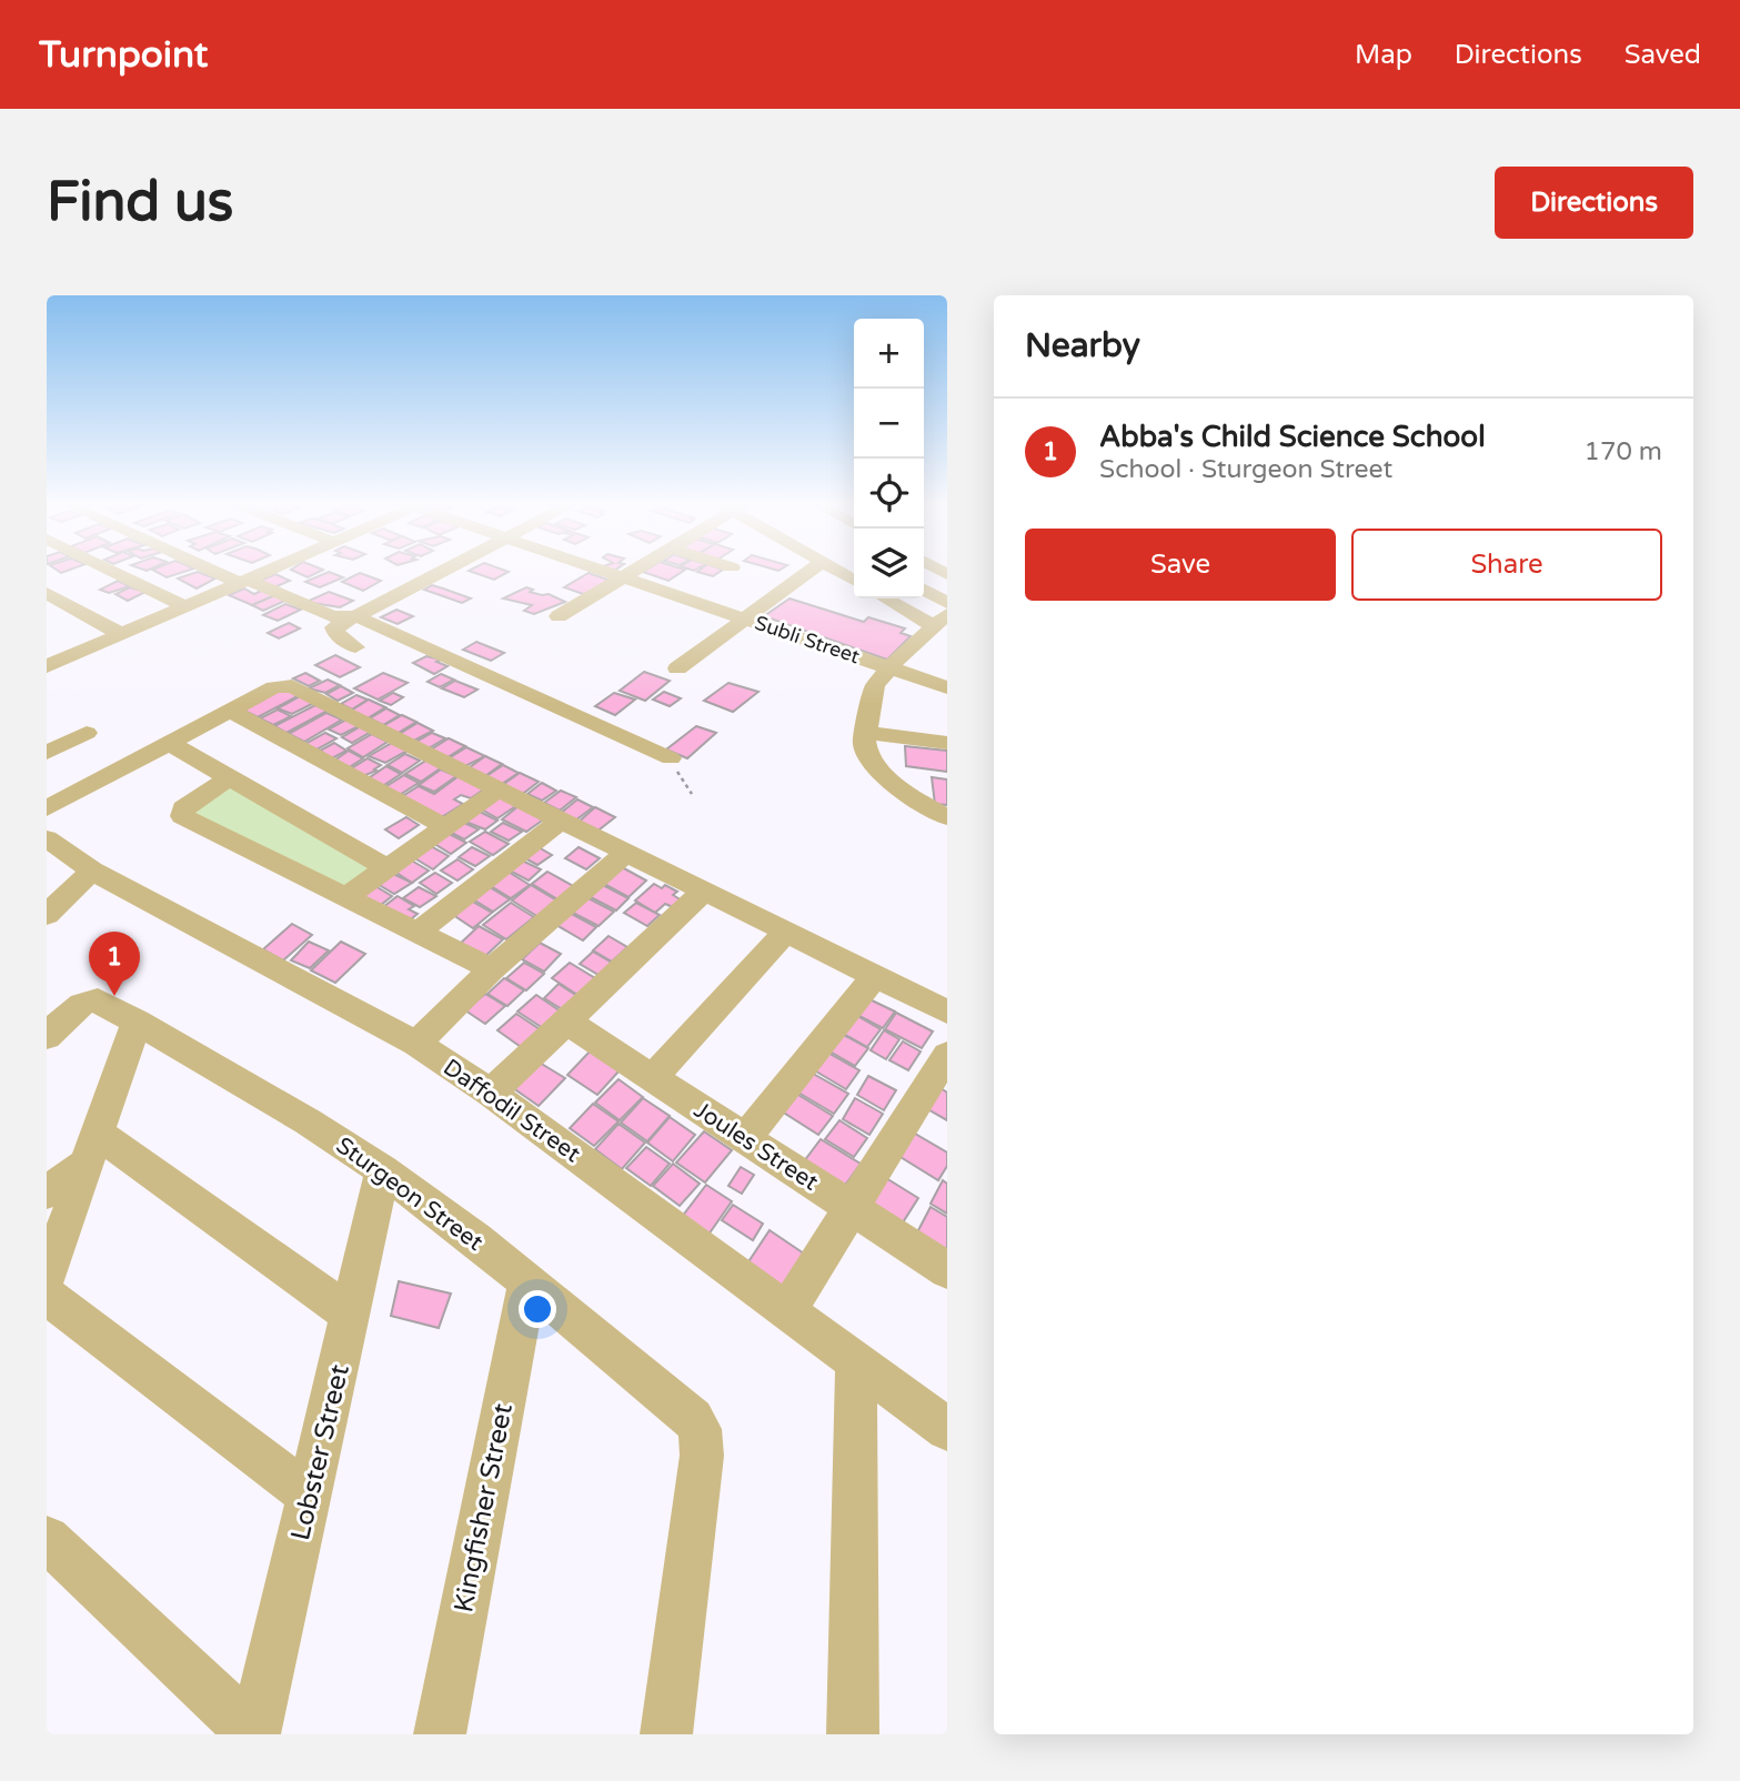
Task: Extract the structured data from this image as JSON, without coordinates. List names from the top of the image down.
{
  "streets": {
    "street": [
      "Subli Street",
      "Daffodil Street",
      "Joules Street",
      "Sturgeon Street",
      "Lobster Street",
      "Kingfisher Street"
    ]
  },
  "crossings": [
    ["Sturgeon Street", "Lobster Street"],
    ["Sturgeon Street", "Kingfisher Street"]
  ],
  "page": {
    "header": "Turnpoint",
    "nav": ["Map", "Directions", "Saved"],
    "buttons": [
      "Directions",
      ["Save", "Share"]
    ],
    "title": "Find us",
    "heading": "Nearby",
    "map_buttons": ["+", "−"],
    "list": [
      {
        "mark": "1",
        "name": "Abba's Child Science School",
        "note": "School · Sturgeon Street",
        "value": "170 m"
      }
    ],
    "pins": "1"
  }
}
